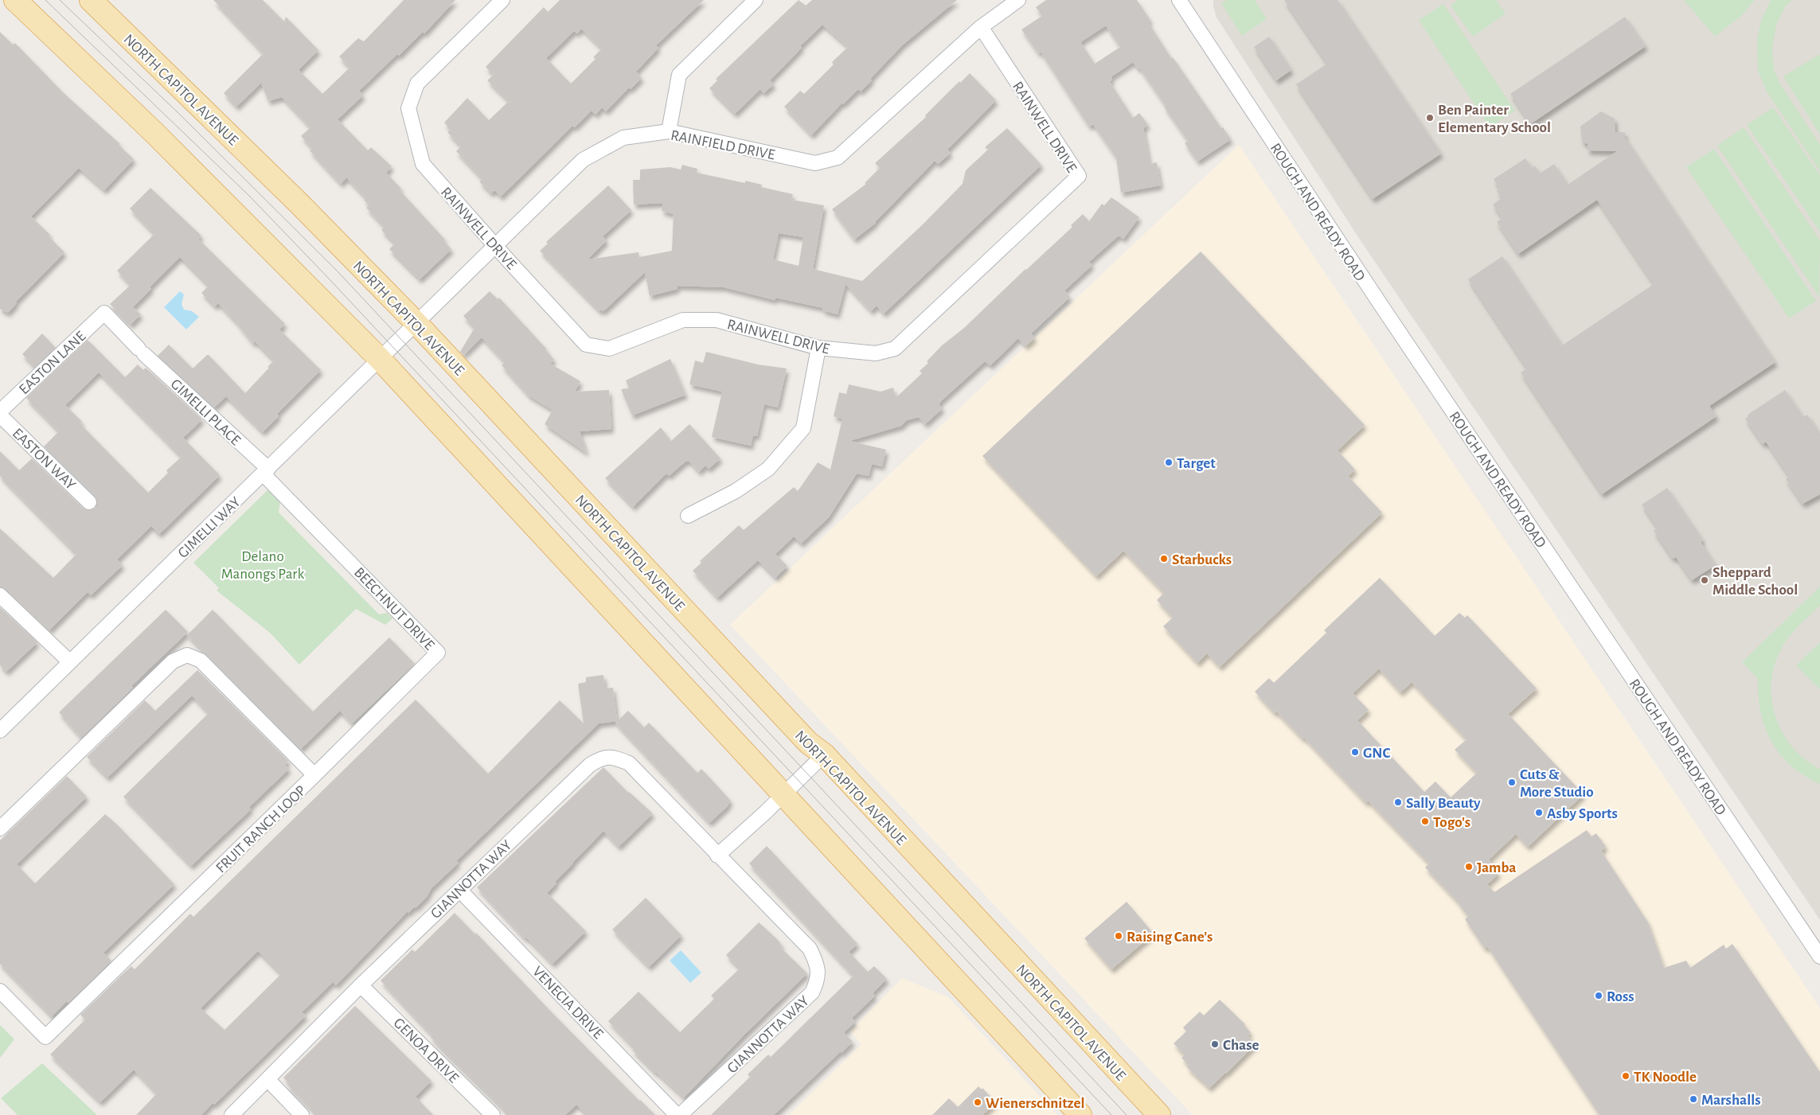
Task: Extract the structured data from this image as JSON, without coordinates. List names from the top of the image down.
{
  "streets": {
    "main road": ["NORTH CAPITOL AVENUE"],
    "street": [
      "RAINWELL DRIVE",
      "RAINFIELD DRIVE",
      "ROUGH AND READY ROAD",
      "EASTON LANE",
      "GIMELLI PLACE",
      "EASTON WAY",
      "GIMELLI WAY",
      "BEECHNUT DRIVE",
      "FRUIT RANCH LOOP",
      "GIANNOTTA WAY",
      "VENECIA DRIVE",
      "GENOA DRIVE"
    ]
  },
  "crossings": [
    ["NORTH CAPITOL AVENUE", "RAINFIELD DRIVE"],
    ["NORTH CAPITOL AVENUE", "GIMELLI WAY"],
    ["RAINWELL DRIVE", "RAINFIELD DRIVE"],
    ["RAINFIELD DRIVE", "GIMELLI WAY"],
    ["EASTON LANE", "GIMELLI PLACE"],
    ["GIMELLI PLACE", "GIMELLI WAY"],
    ["GIMELLI PLACE", "BEECHNUT DRIVE"],
    ["GIMELLI WAY", "BEECHNUT DRIVE"],
    ["BEECHNUT DRIVE", "FRUIT RANCH LOOP"],
    ["GIANNOTTA WAY", "VENECIA DRIVE"],
    ["GIANNOTTA WAY", "GENOA DRIVE"]
  ],
  "parks": ["Delano Manongs Park"],
  "places": [
    "Ben Painter Elementary School",
    "Target",
    "Starbucks",
    "Sheppard Middle School",
    "GNC",
    "Cuts & More Studio",
    "Sally Beauty",
    "Asby Sports",
    "Togo's",
    "Jamba",
    "Raising Cane's",
    "Ross",
    "Chase",
    "TK Noodle",
    "Marshalls",
    "Wienerschnitzel"
  ]
}
